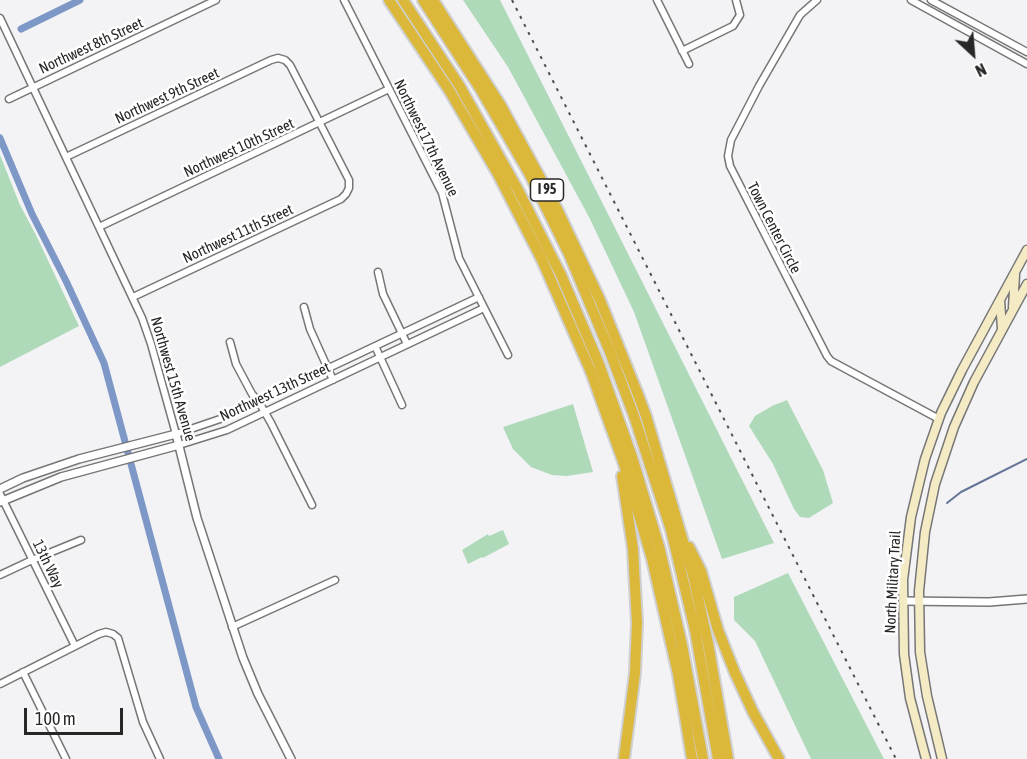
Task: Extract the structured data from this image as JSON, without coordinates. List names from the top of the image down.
{
  "streets": {
    "highway": ["I 95"],
    "main road": ["North Military Trail"],
    "street": [
      "Northwest 8th Street",
      "Northwest 9th Street",
      "Northwest 17th Avenue",
      "Northwest 10th Street",
      "Town Center Circle",
      "Northwest 11th Street",
      "Northwest 15th Avenue",
      "Northwest 13th Street",
      "13th Way"
    ]
  },
  "crossings": [
    ["Northwest 8th Street", "Northwest 15th Avenue"],
    ["Northwest 9th Street", "Northwest 10th Street"],
    ["Northwest 9th Street", "Northwest 11th Street"],
    ["Northwest 9th Street", "Northwest 15th Avenue"],
    ["Northwest 17th Avenue", "Northwest 10th Street"],
    ["Northwest 17th Avenue", "Northwest 13th Street"],
    ["Northwest 10th Street", "Northwest 11th Street"],
    ["Northwest 10th Street", "Northwest 15th Avenue"],
    ["Town Center Circle", "North Military Trail"],
    ["Northwest 11th Street", "Northwest 15th Avenue"],
    ["Northwest 15th Avenue", "Northwest 13th Street"],
    ["Northwest 13th Street", "13th Way"]
  ],
  "scale_bar": "100 m",
  "north": "bottom right"
}
